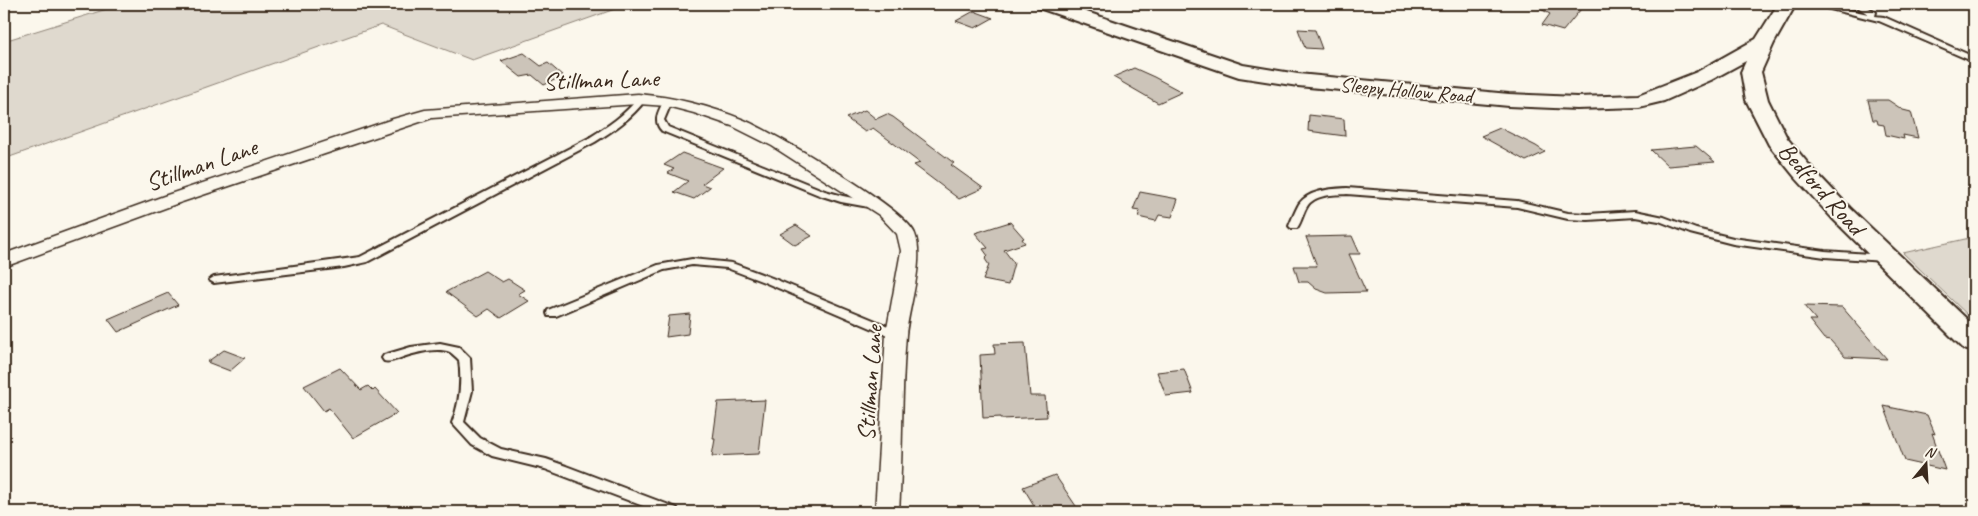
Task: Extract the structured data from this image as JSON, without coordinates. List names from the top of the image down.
{
  "streets": {
    "street": ["Stillman Lane", "Sleepy Hollow Road", "Bedford Road"]
  },
  "crossings": [
    ["Sleepy Hollow Road", "Bedford Road"]
  ],
  "north": "top"
}
